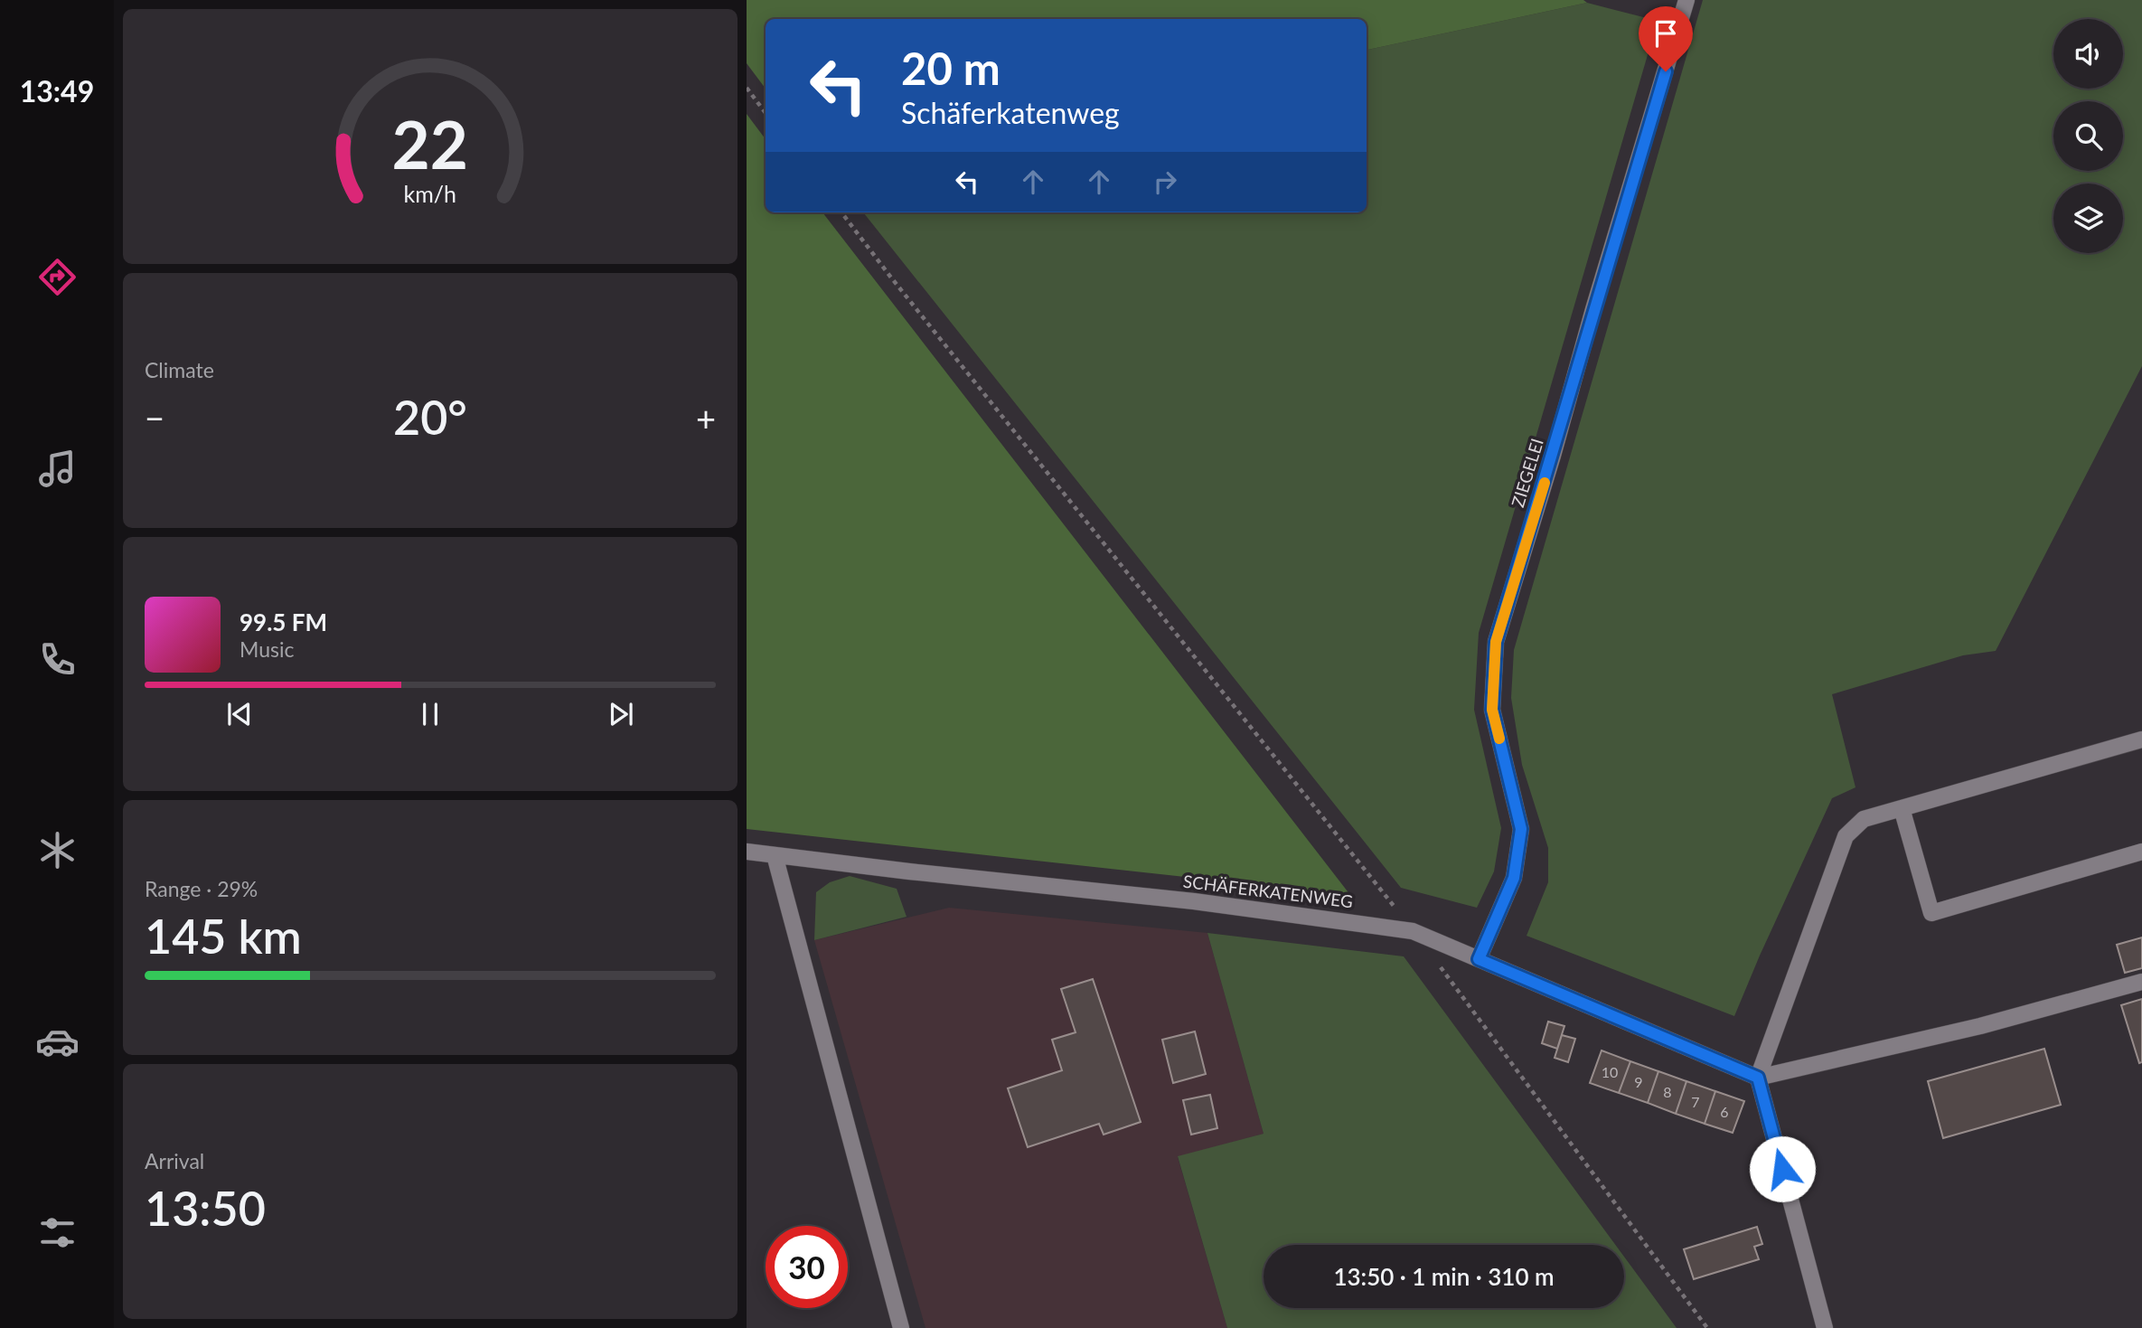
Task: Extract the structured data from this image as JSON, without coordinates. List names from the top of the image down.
{
  "streets": {
    "street": ["ZIEGELEI", "SCHÄFERKATENWEG"]
  },
  "crossings": [
    ["ZIEGELEI", "SCHÄFERKATENWEG"]
  ],
  "house_numbers": [
    "10",
    "9",
    "8",
    "7",
    "6"
  ],
  "page": {
    "tabs": "13:49",
    "turn": ["20 m", "Schäferkatenweg"],
    "tile": [
      "Climate",
      ["Range · 29%", "145 km"],
      ["Arrival", "13:50"]
    ],
    "heat": ["−", "20°", "+"],
    "song": ["99.5 FM", "Music"],
    "limit": "30",
    "trip": "13:50 · 1 min · 310 m",
    "gauge": ["22", "km/h"]
  }
}
